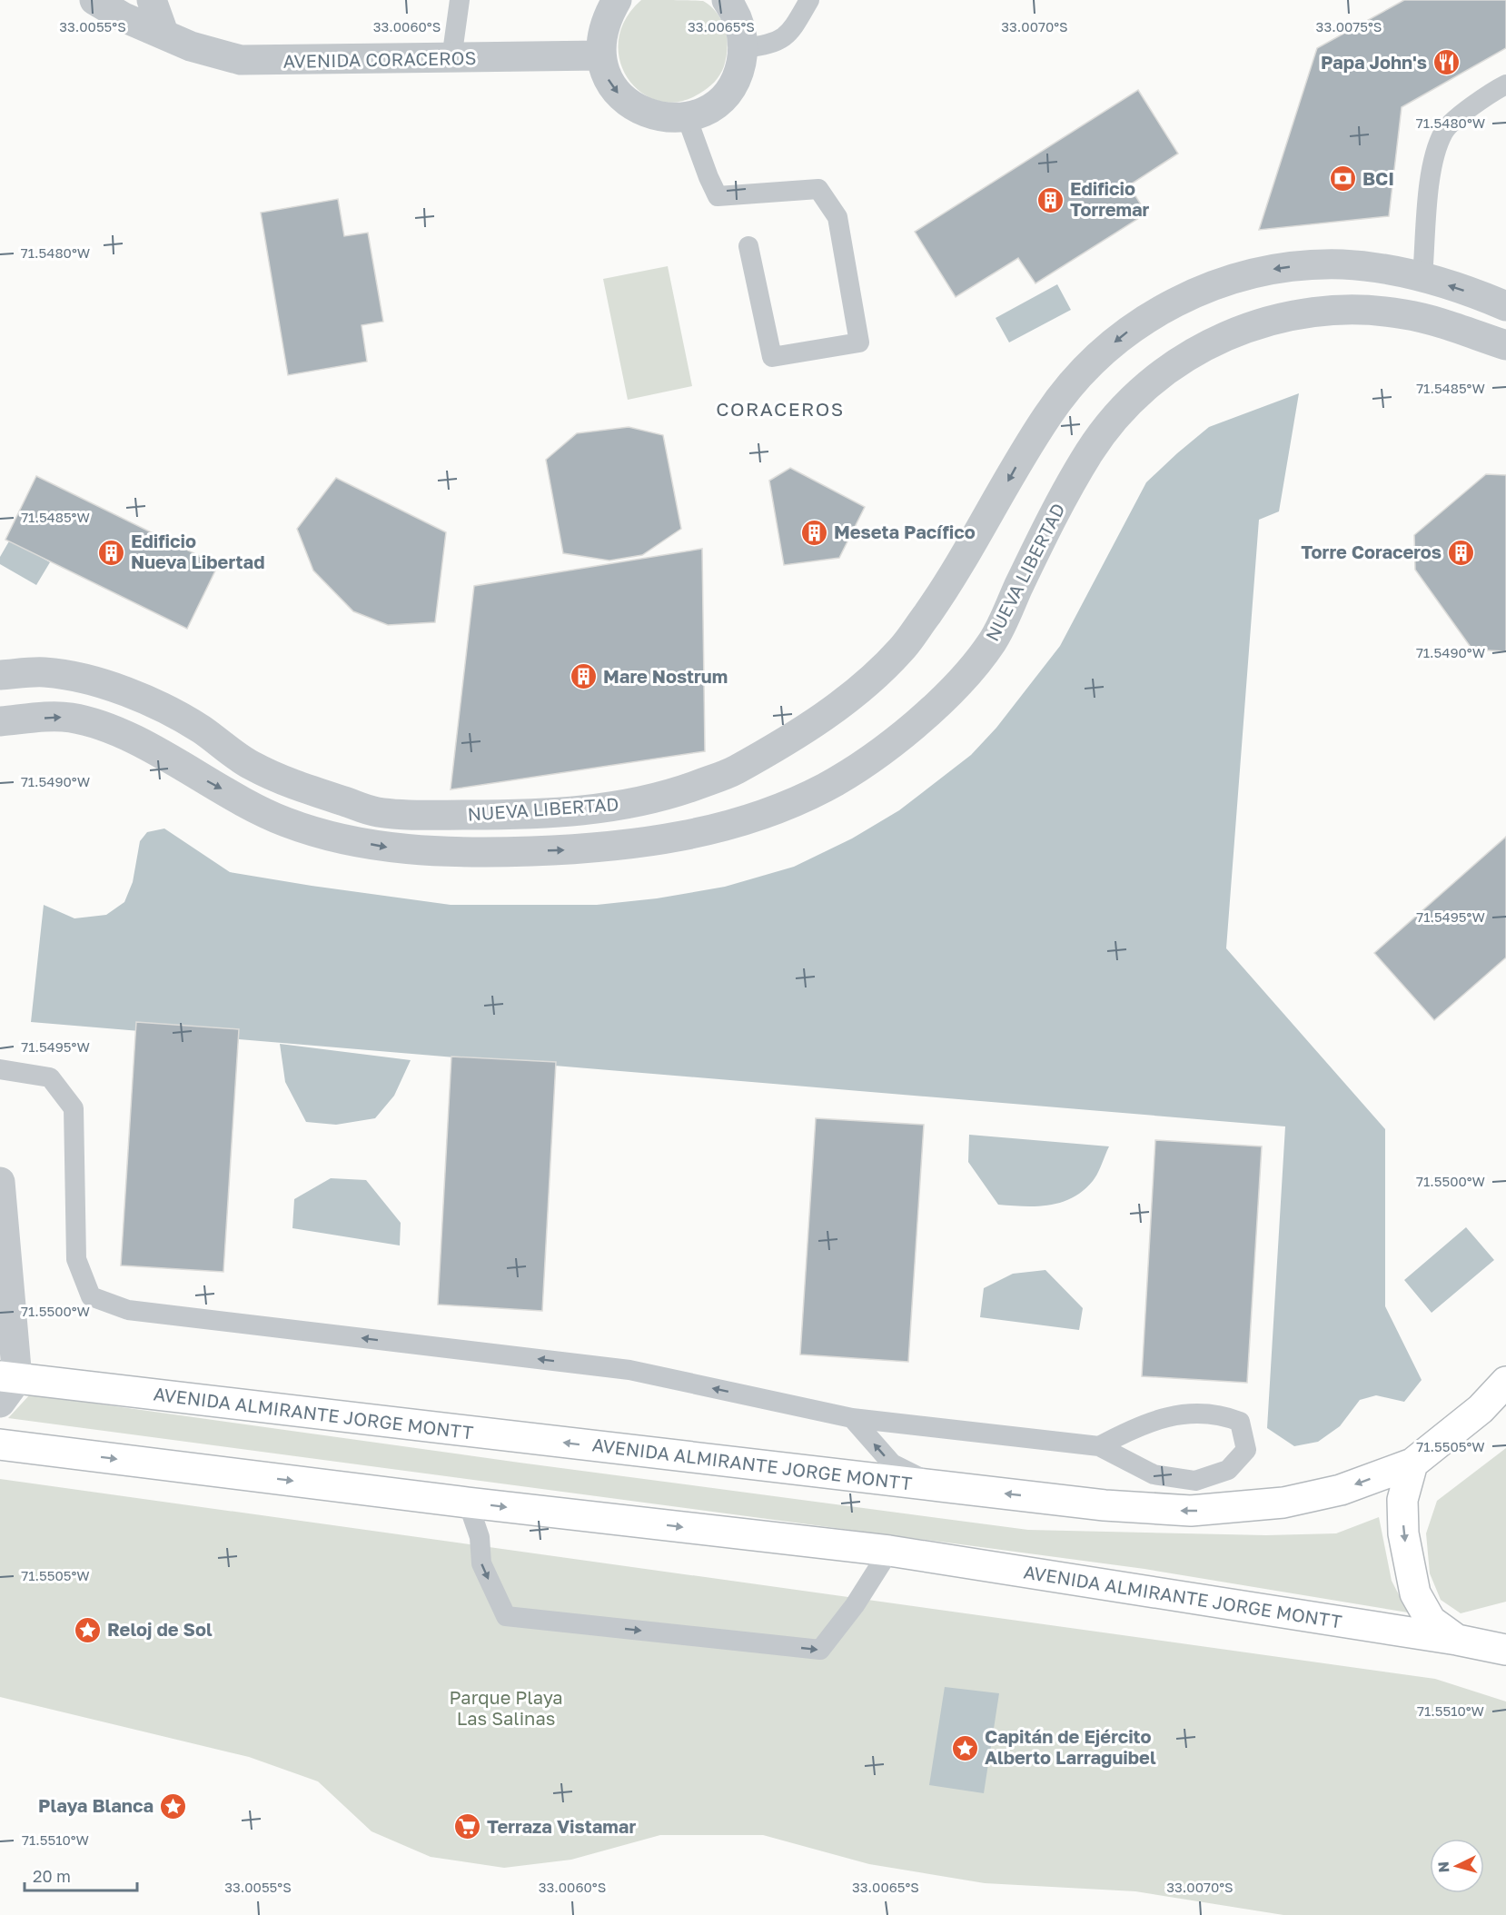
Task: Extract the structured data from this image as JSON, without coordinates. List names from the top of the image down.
{
  "streets": {
    "main road": ["AVENIDA ALMIRANTE JORGE MONTT"],
    "street": ["AVENIDA CORACEROS", "NUEVA LIBERTAD"]
  },
  "districts": ["CORACEROS"],
  "parks": ["Parque Playa Las Salinas"],
  "places": {
    "restaurant": ["Papa John's"],
    "bank": ["BCI"],
    "building": [
      "Edificio Torremar",
      "Meseta Pacífico",
      "Edificio Nueva Libertad",
      "Torre Coraceros",
      "Mare Nostrum"
    ],
    "place": ["Reloj de Sol", "Capitán de Ejército Alberto Larraguibel", "Playa Blanca"],
    "supermarket": ["Terraza Vistamar"]
  },
  "scale_bar": "20 m",
  "north": "left",
  "coordinates": [
    "33.0055°S",
    "33.0060°S",
    "33.0065°S",
    "33.0070°S",
    "33.0075°S",
    "71.5480°W",
    "71.5485°W",
    "71.5490°W",
    "71.5495°W",
    "71.5500°W",
    "71.5505°W",
    "71.5510°W"
  ]
}
